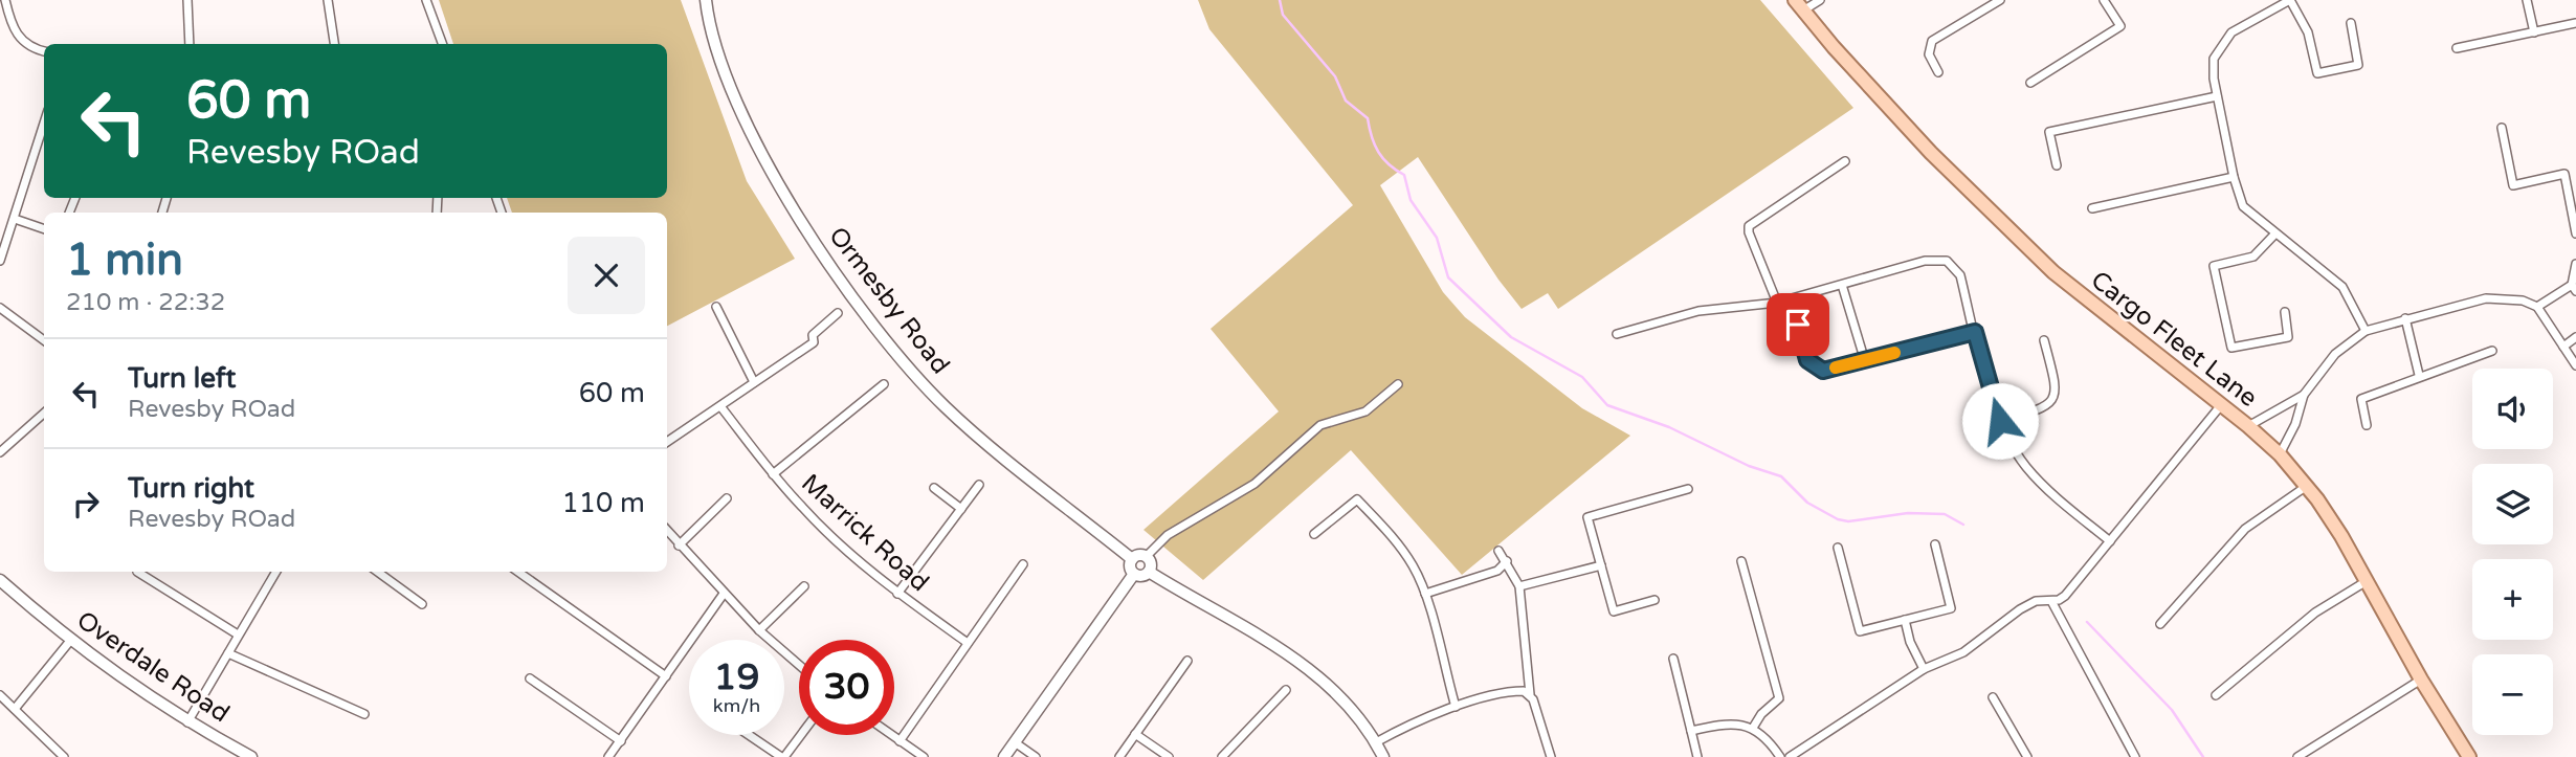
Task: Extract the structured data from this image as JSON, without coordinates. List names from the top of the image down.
{
  "streets": {
    "main road": ["Cargo Fleet Lane"],
    "street": ["Ormesby Road", "Marrick Road", "Overdale Road"]
  },
  "page": {
    "turn": ["60 m", "Revesby ROad"],
    "heading": ["1 min", "210 m · 22:32"],
    "list": [
      {
        "name": "Turn left",
        "note": "Revesby ROad",
        "value": "60 m"
      },
      {
        "name": "Turn right",
        "note": "Revesby ROad",
        "value": "110 m"
      }
    ],
    "map_buttons": ["+", "−"],
    "speed": "19 km/h",
    "limit": "30"
  }
}
